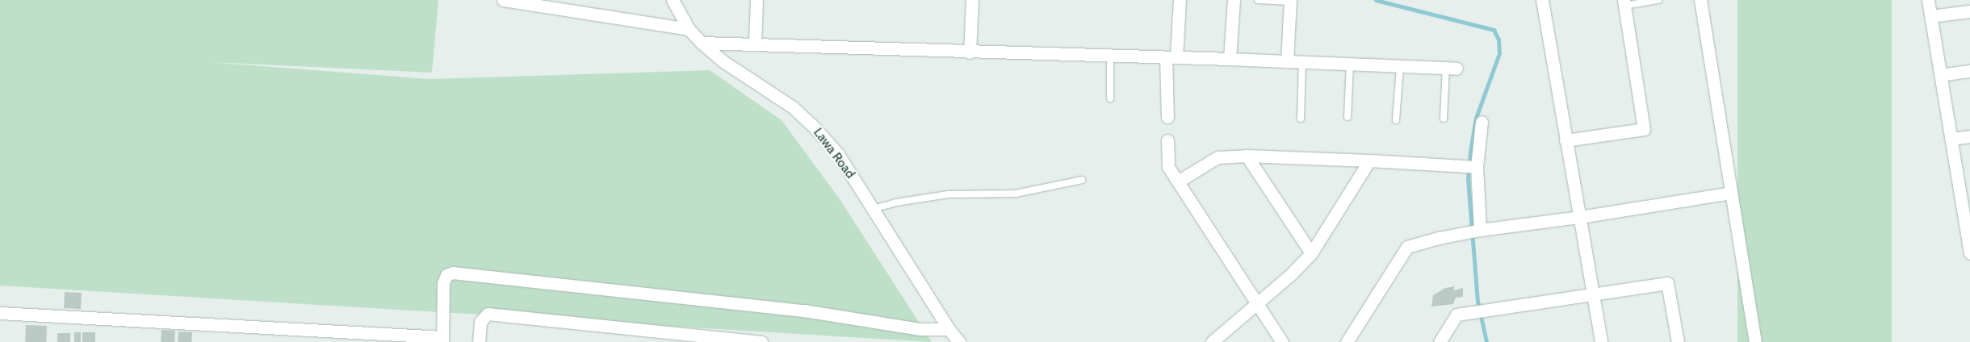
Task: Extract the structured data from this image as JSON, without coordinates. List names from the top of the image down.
{
  "streets": {
    "street": ["Lawa Road"]
  }
}
